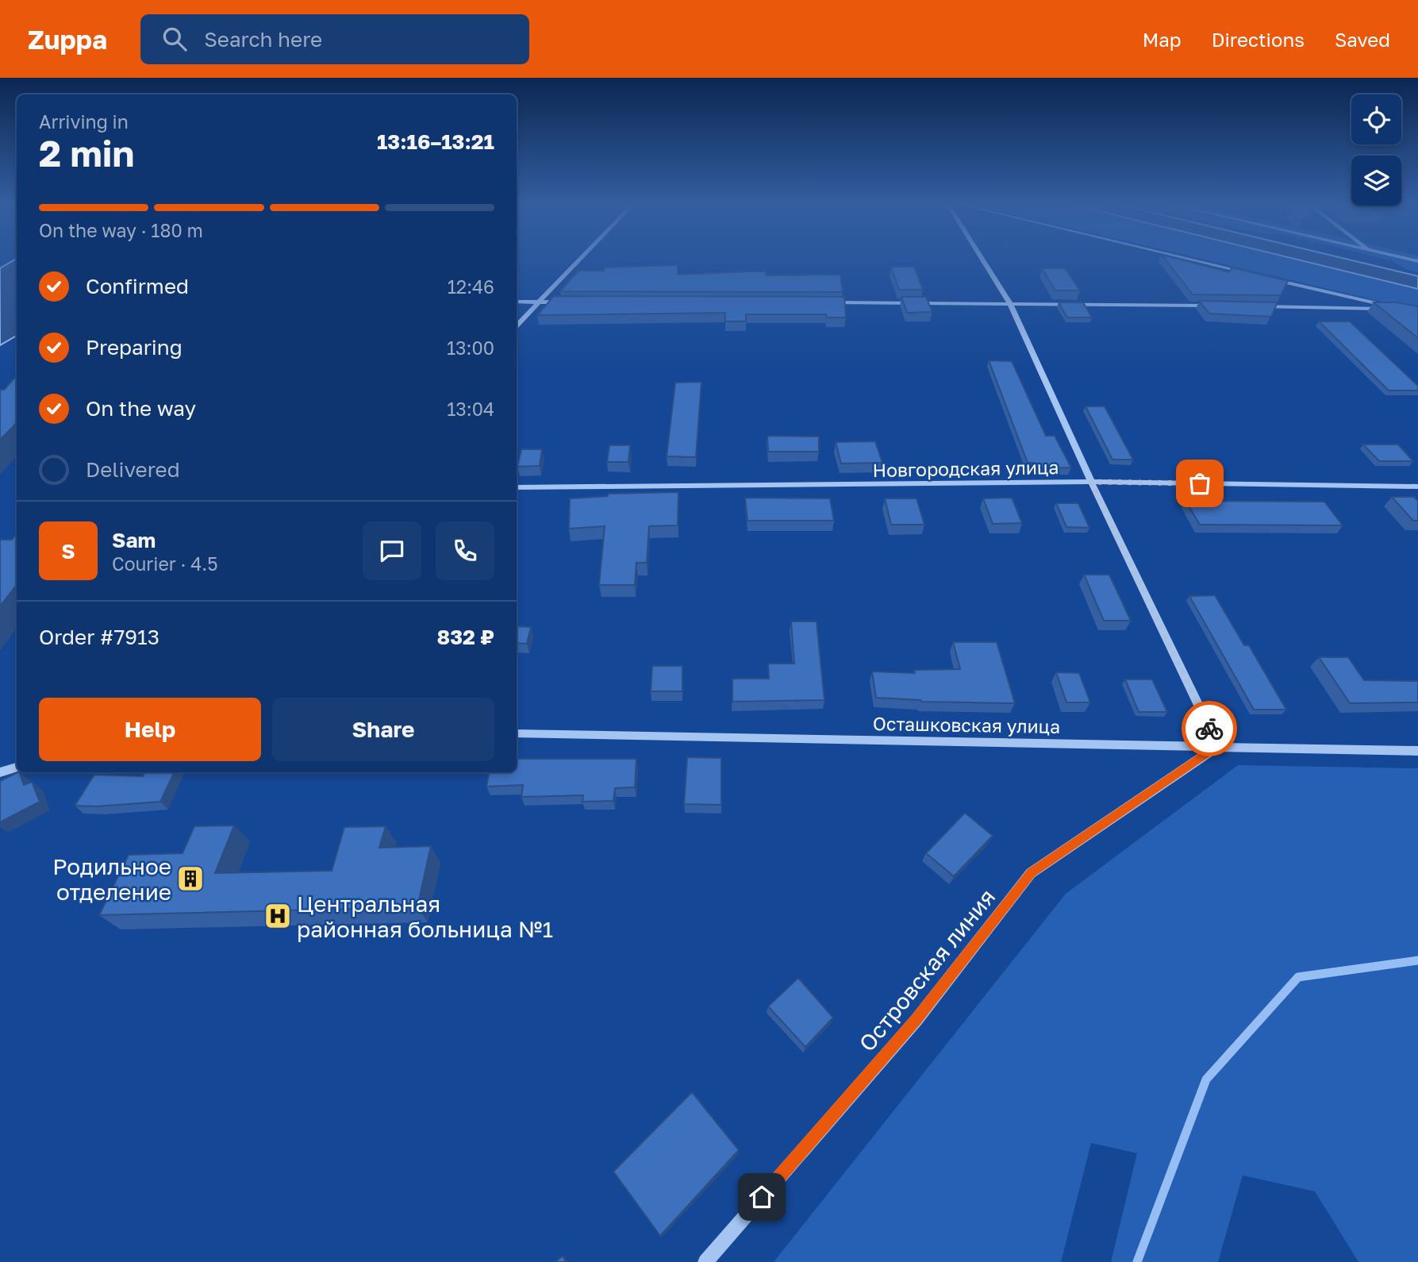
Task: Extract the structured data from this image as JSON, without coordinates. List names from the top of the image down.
{
  "streets": {
    "street": ["Новгородская улица", "Осташковская улица", "Островская линия"]
  },
  "crossings": [
    ["Осташковская улица", "Островская линия"]
  ],
  "places": {
    "building": ["Родильное отделение"],
    "hospital": ["Центральная районная больница №1"]
  },
  "page": {
    "header": "Zuppa",
    "search": "Search here",
    "nav": ["Map", "Directions", "Saved"],
    "heading": ["2 min", "Arriving in", "13:16–13:21"],
    "panel": [
      "Sam",
      "Courier · 4.5",
      "Order #7913",
      "832 ₽"
    ],
    "bar": "On the way · 180 m",
    "list": [
      ["Confirmed", "12:46"],
      ["Preparing", "13:00"],
      ["On the way", "13:04"],
      "Delivered"
    ],
    "round": "S",
    "buttons": ["Help", "Share"]
  }
}
